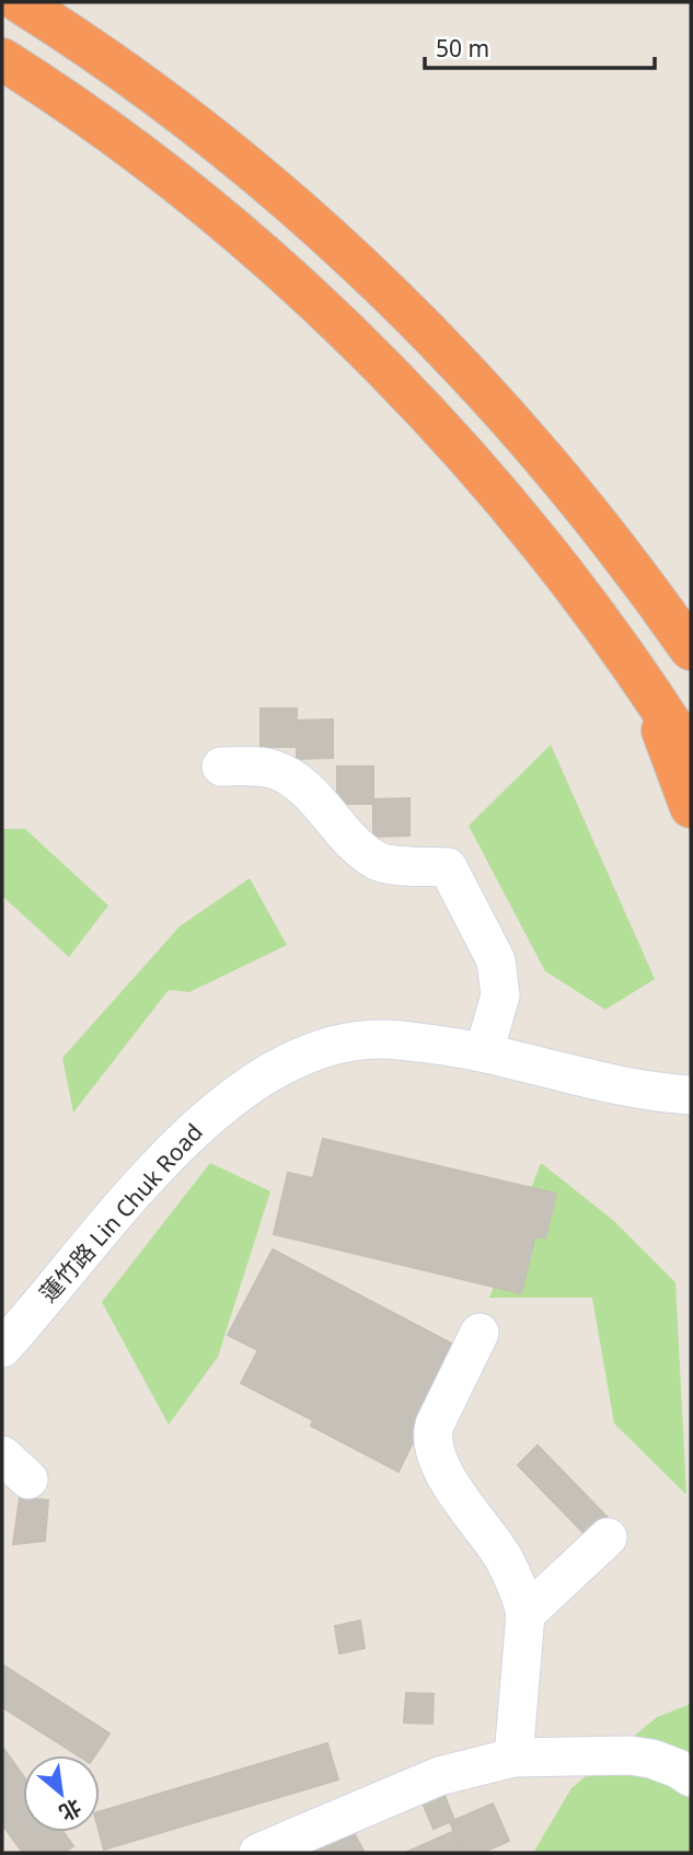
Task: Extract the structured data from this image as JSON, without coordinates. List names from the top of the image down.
{
  "streets": {
    "street": ["蓮竹路 Lin Chuk Road"]
  },
  "scale_bar": "50 m",
  "north": "bottom right"
}
